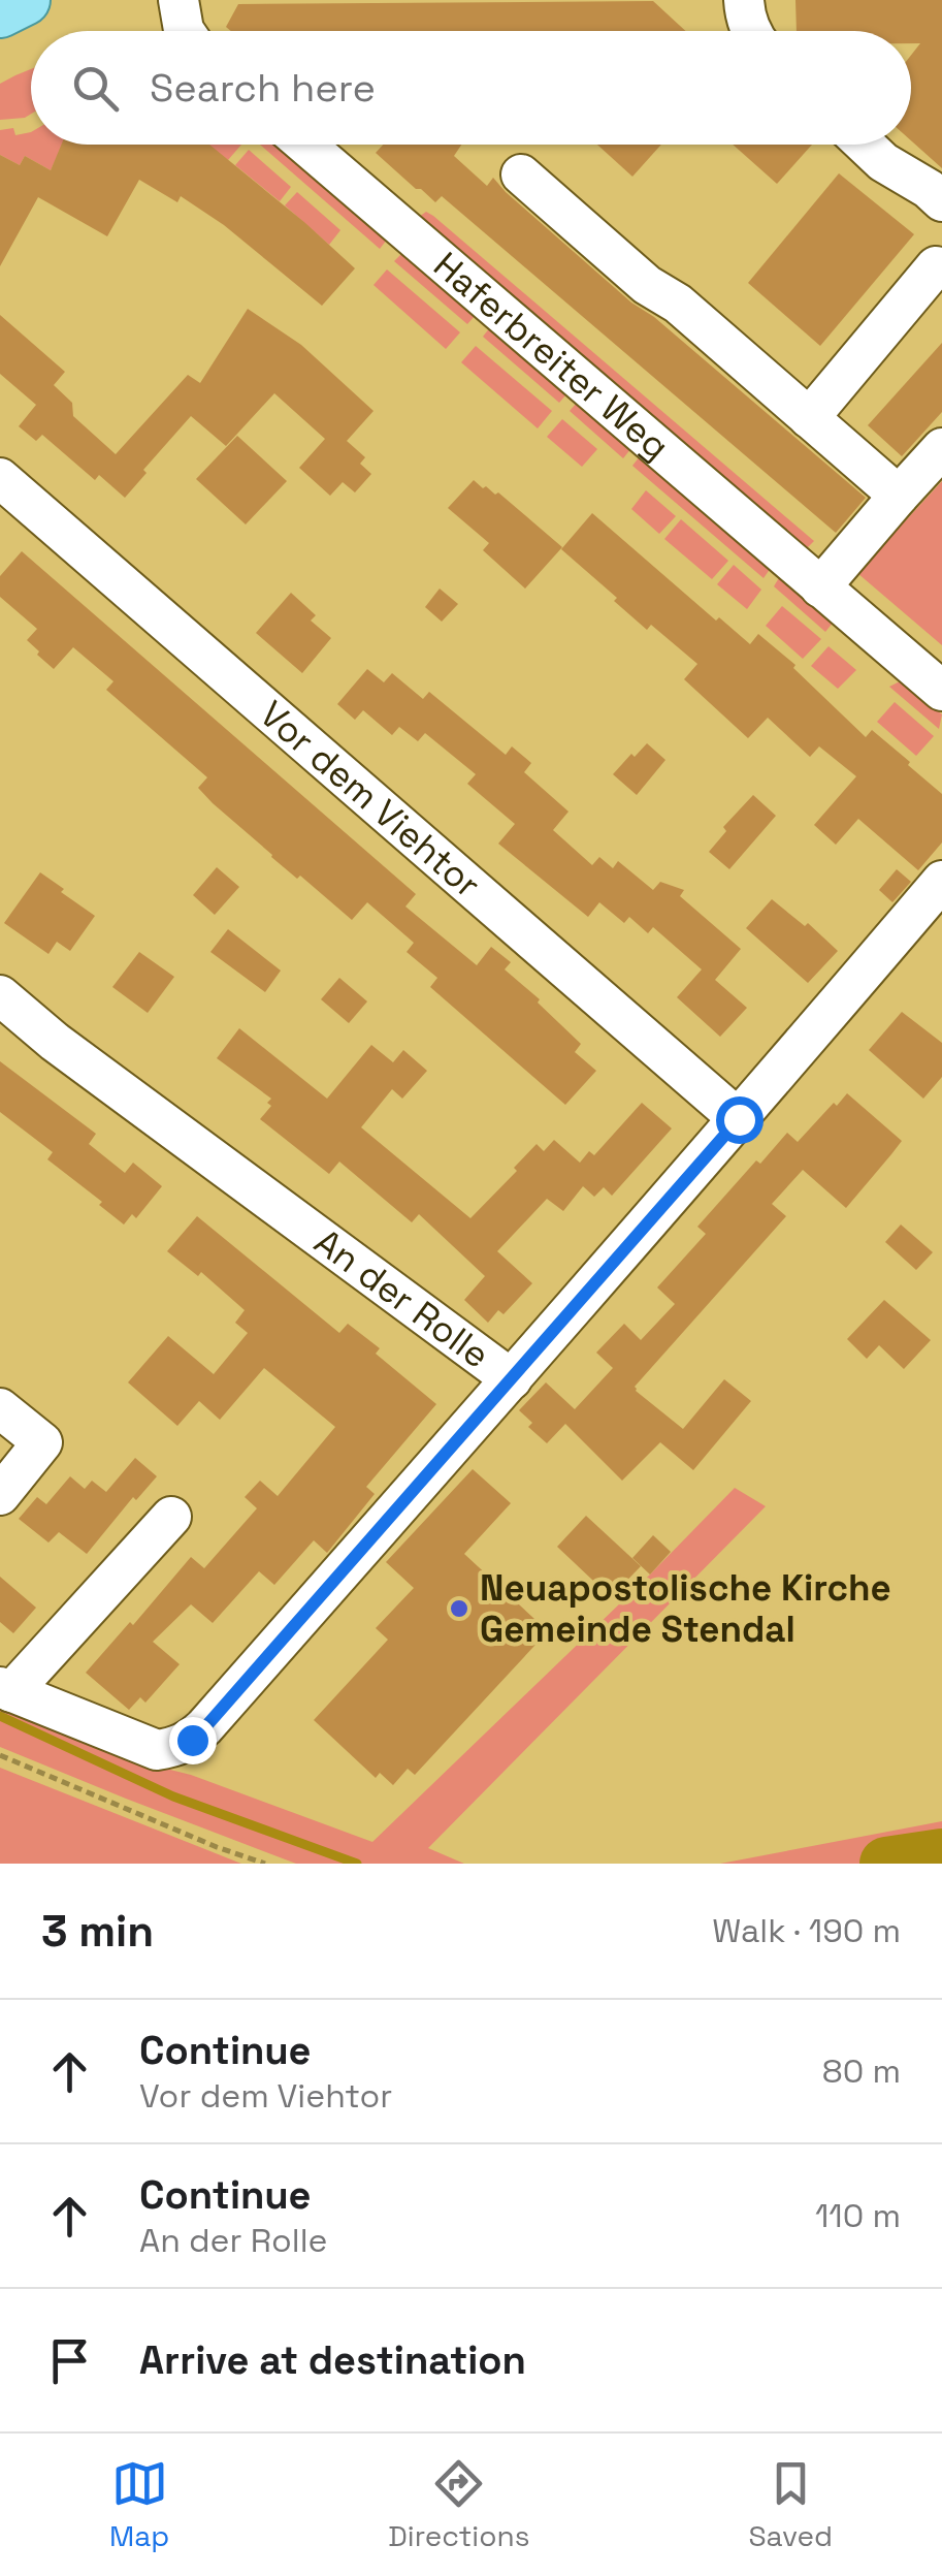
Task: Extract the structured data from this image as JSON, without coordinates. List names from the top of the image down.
{
  "streets": {
    "street": ["Haferbreiter Weg", "Vor dem Viehtor", "An der Rolle"]
  },
  "places": ["Neuapostolische Kirche Gemeinde Stendal"],
  "page": {
    "search": "Search here",
    "heading": ["3 min", "Walk · 190 m"],
    "list": [
      ["Continue", "Vor dem Viehtor", "80 m"],
      ["Continue", "An der Rolle", "110 m"],
      "Arrive at destination"
    ],
    "nav": ["Map", "Directions", "Saved"]
  }
}
